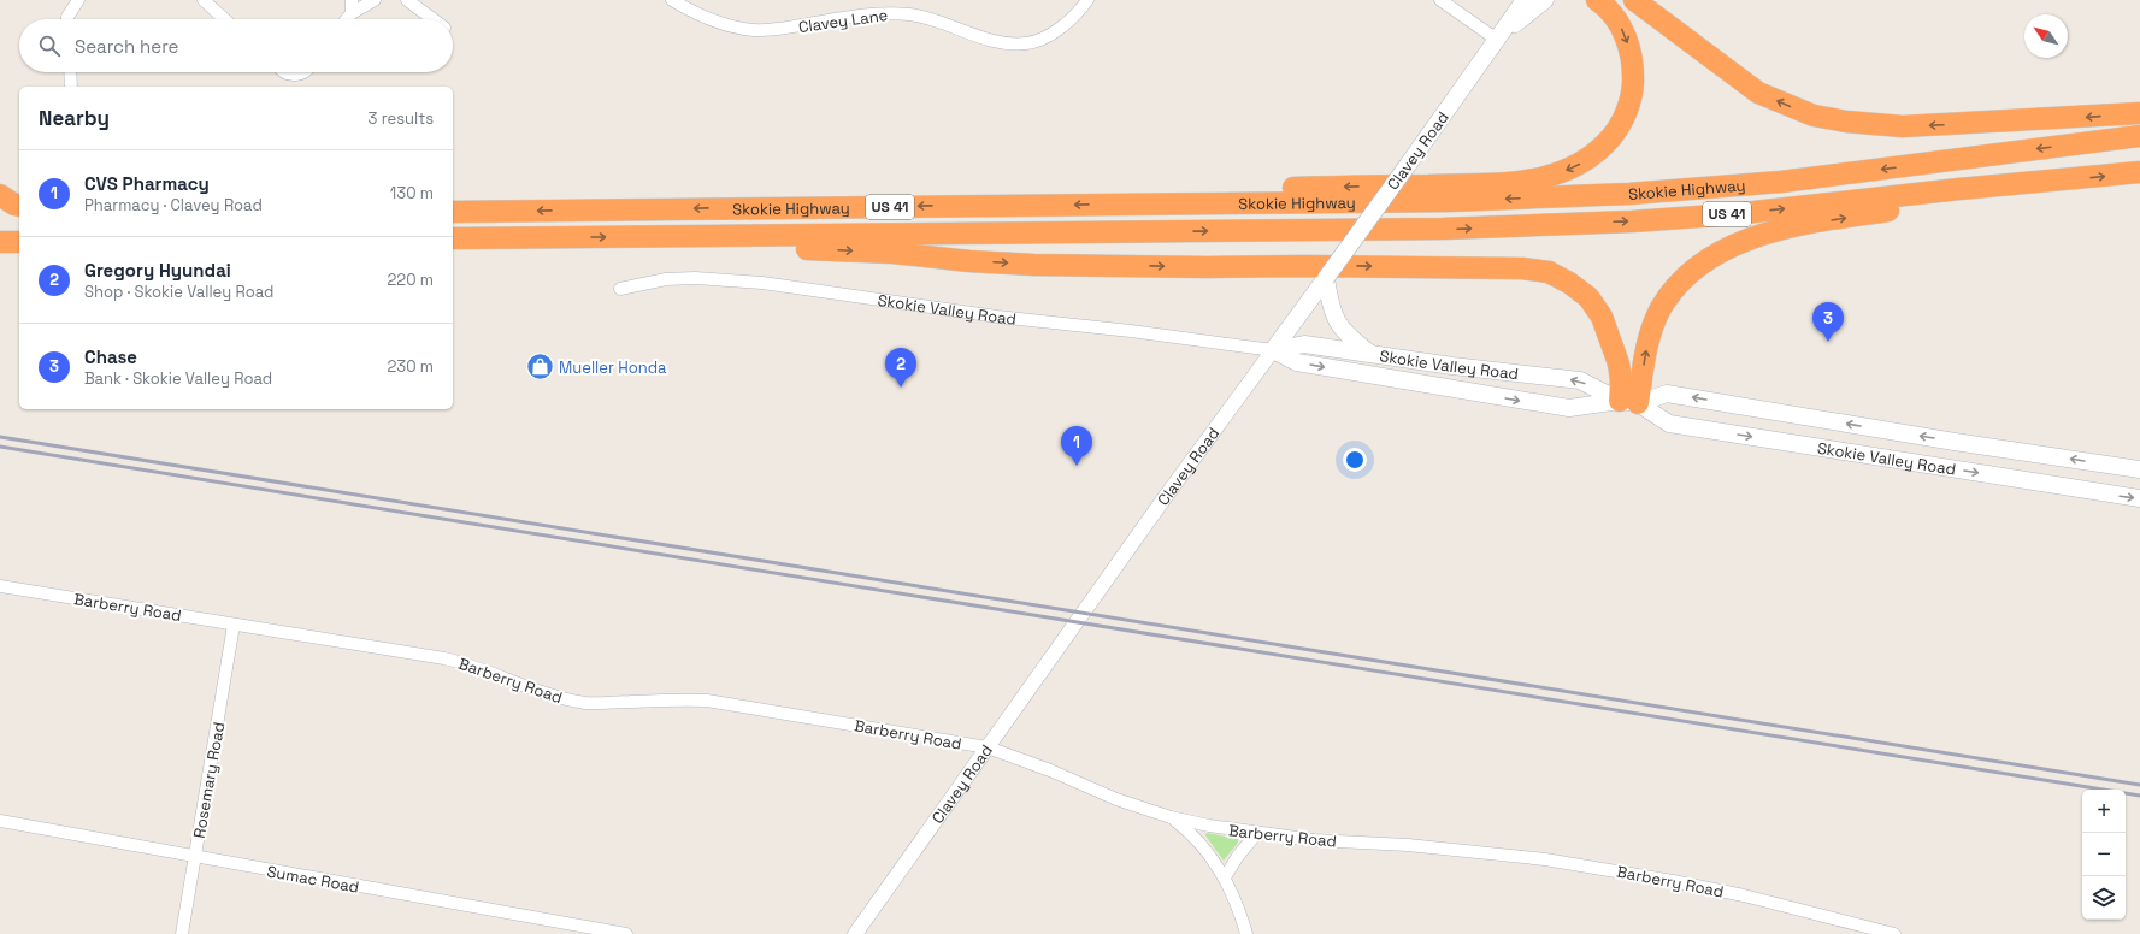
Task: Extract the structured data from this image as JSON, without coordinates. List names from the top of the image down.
{
  "streets": {
    "highway": ["Skokie Highway", "US 41"],
    "main road": ["Clavey Road", "Skokie Valley Road"],
    "street": [
      "Clavey Lane",
      "Barberry Road",
      "Rosemary Road",
      "Sumac Road"
    ]
  },
  "crossings": [
    ["Clavey Road", "Skokie Valley Road"],
    ["Clavey Road", "Barberry Road"],
    ["Barberry Road", "Rosemary Road"],
    ["Rosemary Road", "Sumac Road"]
  ],
  "places": {
    "shop": ["Mueller Honda"]
  },
  "north": "top left",
  "page": {
    "search": "Search here",
    "heading": ["Nearby", "3 results"],
    "list": [
      {
        "mark": "1",
        "name": "CVS Pharmacy",
        "note": "Pharmacy · Clavey Road",
        "value": "130 m"
      },
      {
        "mark": "2",
        "name": "Gregory Hyundai",
        "note": "Shop · Skokie Valley Road",
        "value": "220 m"
      },
      {
        "mark": "3",
        "name": "Chase",
        "note": "Bank · Skokie Valley Road",
        "value": "230 m"
      }
    ],
    "pins": ["3", "2", "1"],
    "map_buttons": ["+", "−"]
  }
}
